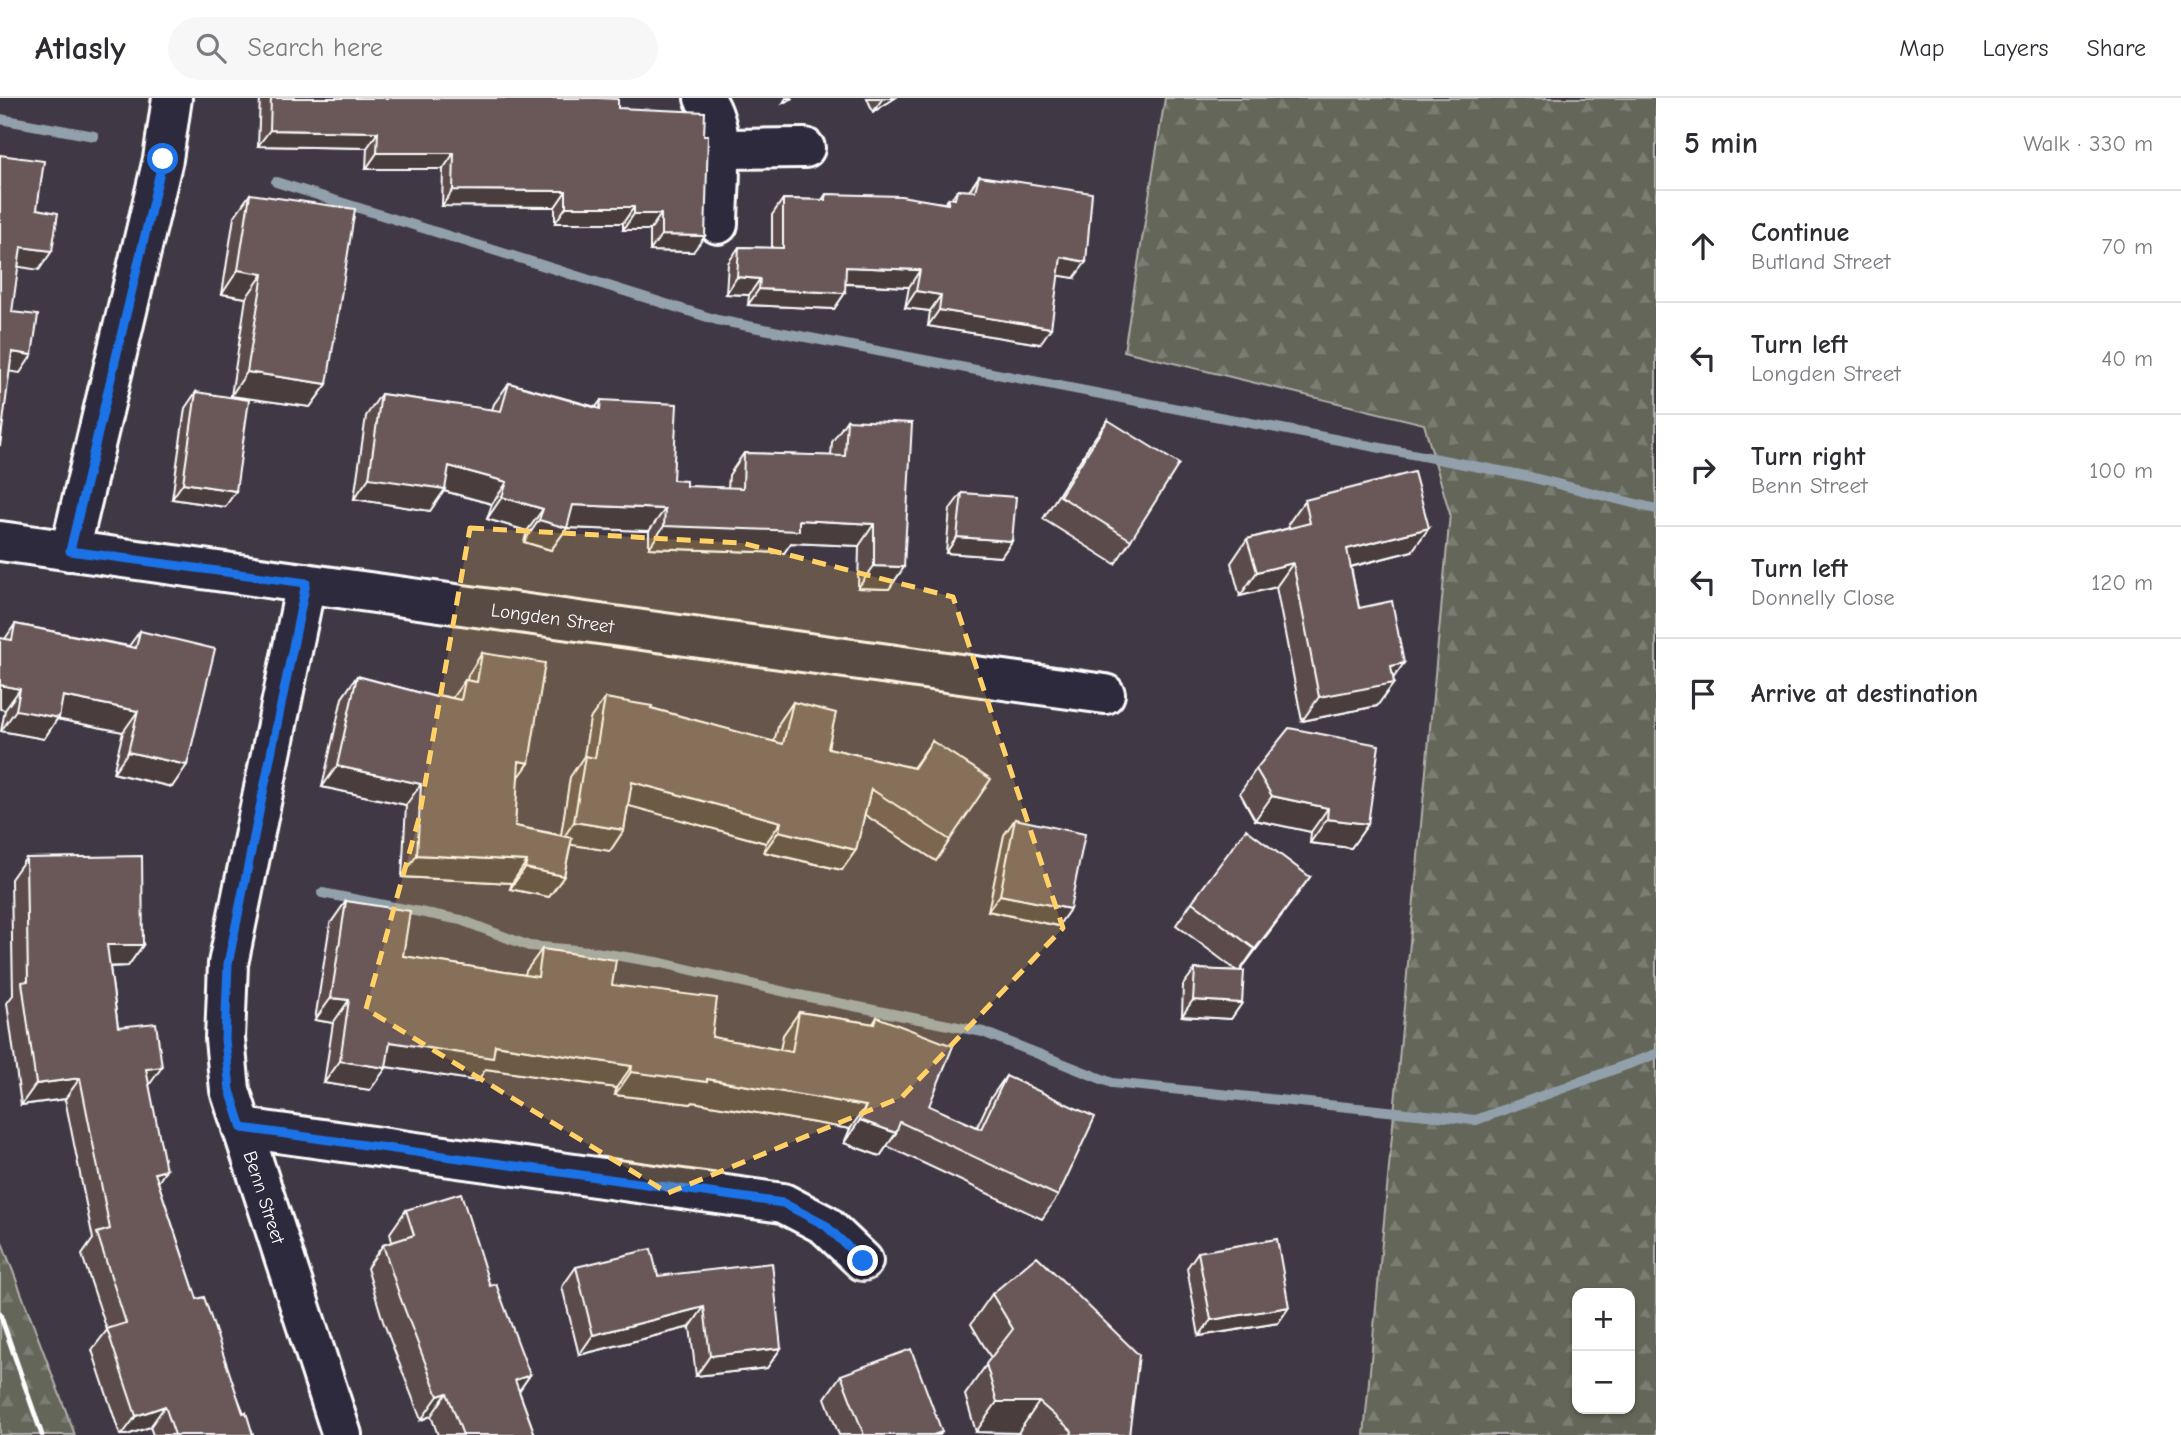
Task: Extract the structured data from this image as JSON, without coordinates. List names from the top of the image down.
{
  "streets": {
    "street": ["Longden Street", "Benn Street"]
  },
  "crossings": [
    ["Longden Street", "Benn Street"]
  ],
  "page": {
    "header": "Atlasly",
    "search": "Search here",
    "nav": ["Map", "Layers", "Share"],
    "heading": ["5 min", "Walk · 330 m"],
    "list": [
      ["Continue", "Butland Street", "70 m"],
      ["Turn left", "Longden Street", "40 m"],
      ["Turn right", "Benn Street", "100 m"],
      ["Turn left", "Donnelly Close", "120 m"],
      "Arrive at destination"
    ],
    "map_buttons": ["+", "−"]
  }
}
